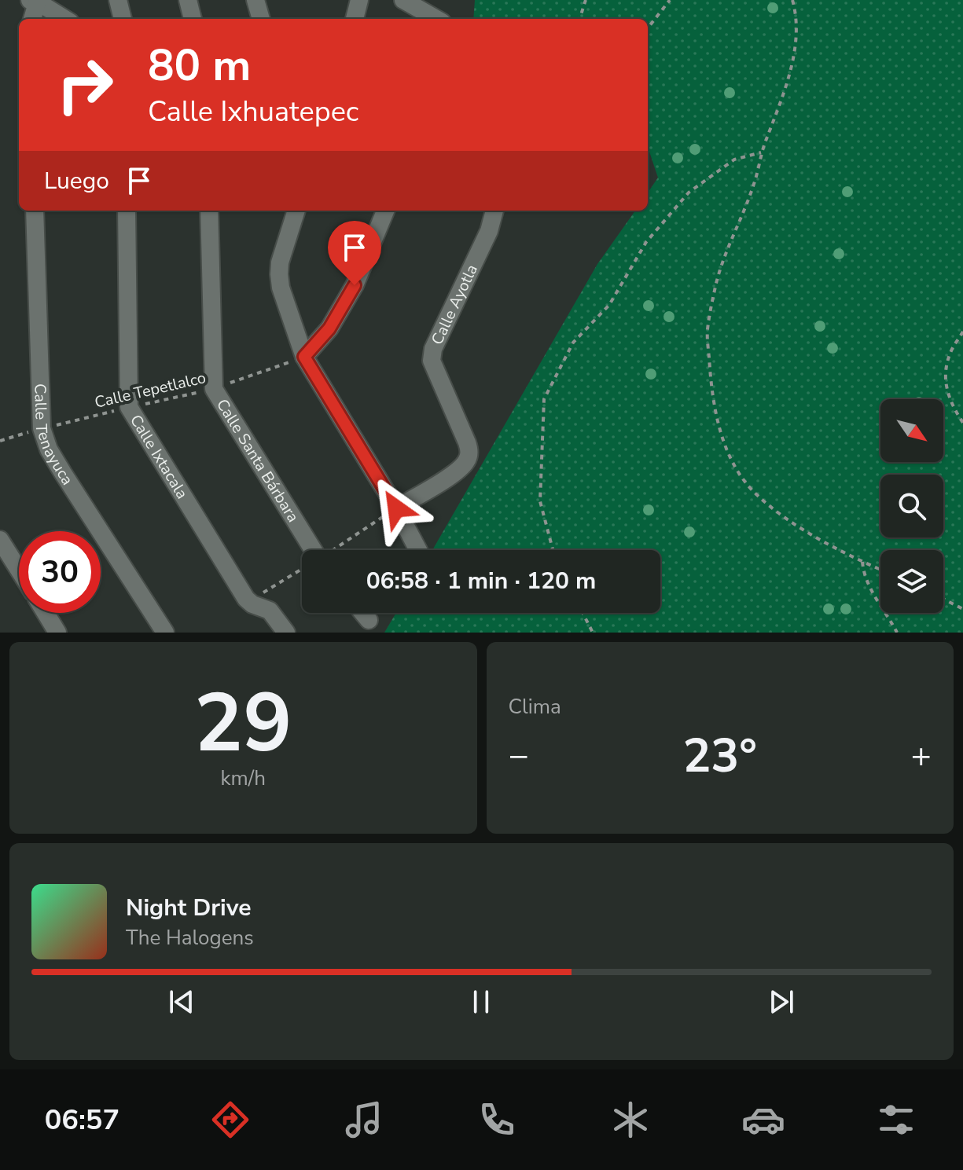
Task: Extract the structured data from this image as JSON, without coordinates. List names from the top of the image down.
{
  "streets": {
    "street": [
      "Calle Ayotla",
      "Calle Tenayuca",
      "Calle Ixtacala",
      "Calle Santa Bárbara"
    ],
    "path": ["Calle Tepetlalco"]
  },
  "crossings": [
    ["Calle Tepetlalco", "Calle Tenayuca"],
    ["Calle Tepetlalco", "Calle Ixtacala"],
    ["Calle Tepetlalco", "Calle Santa Bárbara"]
  ],
  "north": "bottom right",
  "page": {
    "turn": ["80 m", "Calle Ixhuatepec"],
    "then": "Luego",
    "limit": "30",
    "trip": "06:58 · 1 min · 120 m",
    "tile": [
      ["29", "km/h"],
      "Clima"
    ],
    "heat": ["−", "23°", "+"],
    "song": ["Night Drive", "The Halogens"],
    "tabs": "06:57"
  }
}
